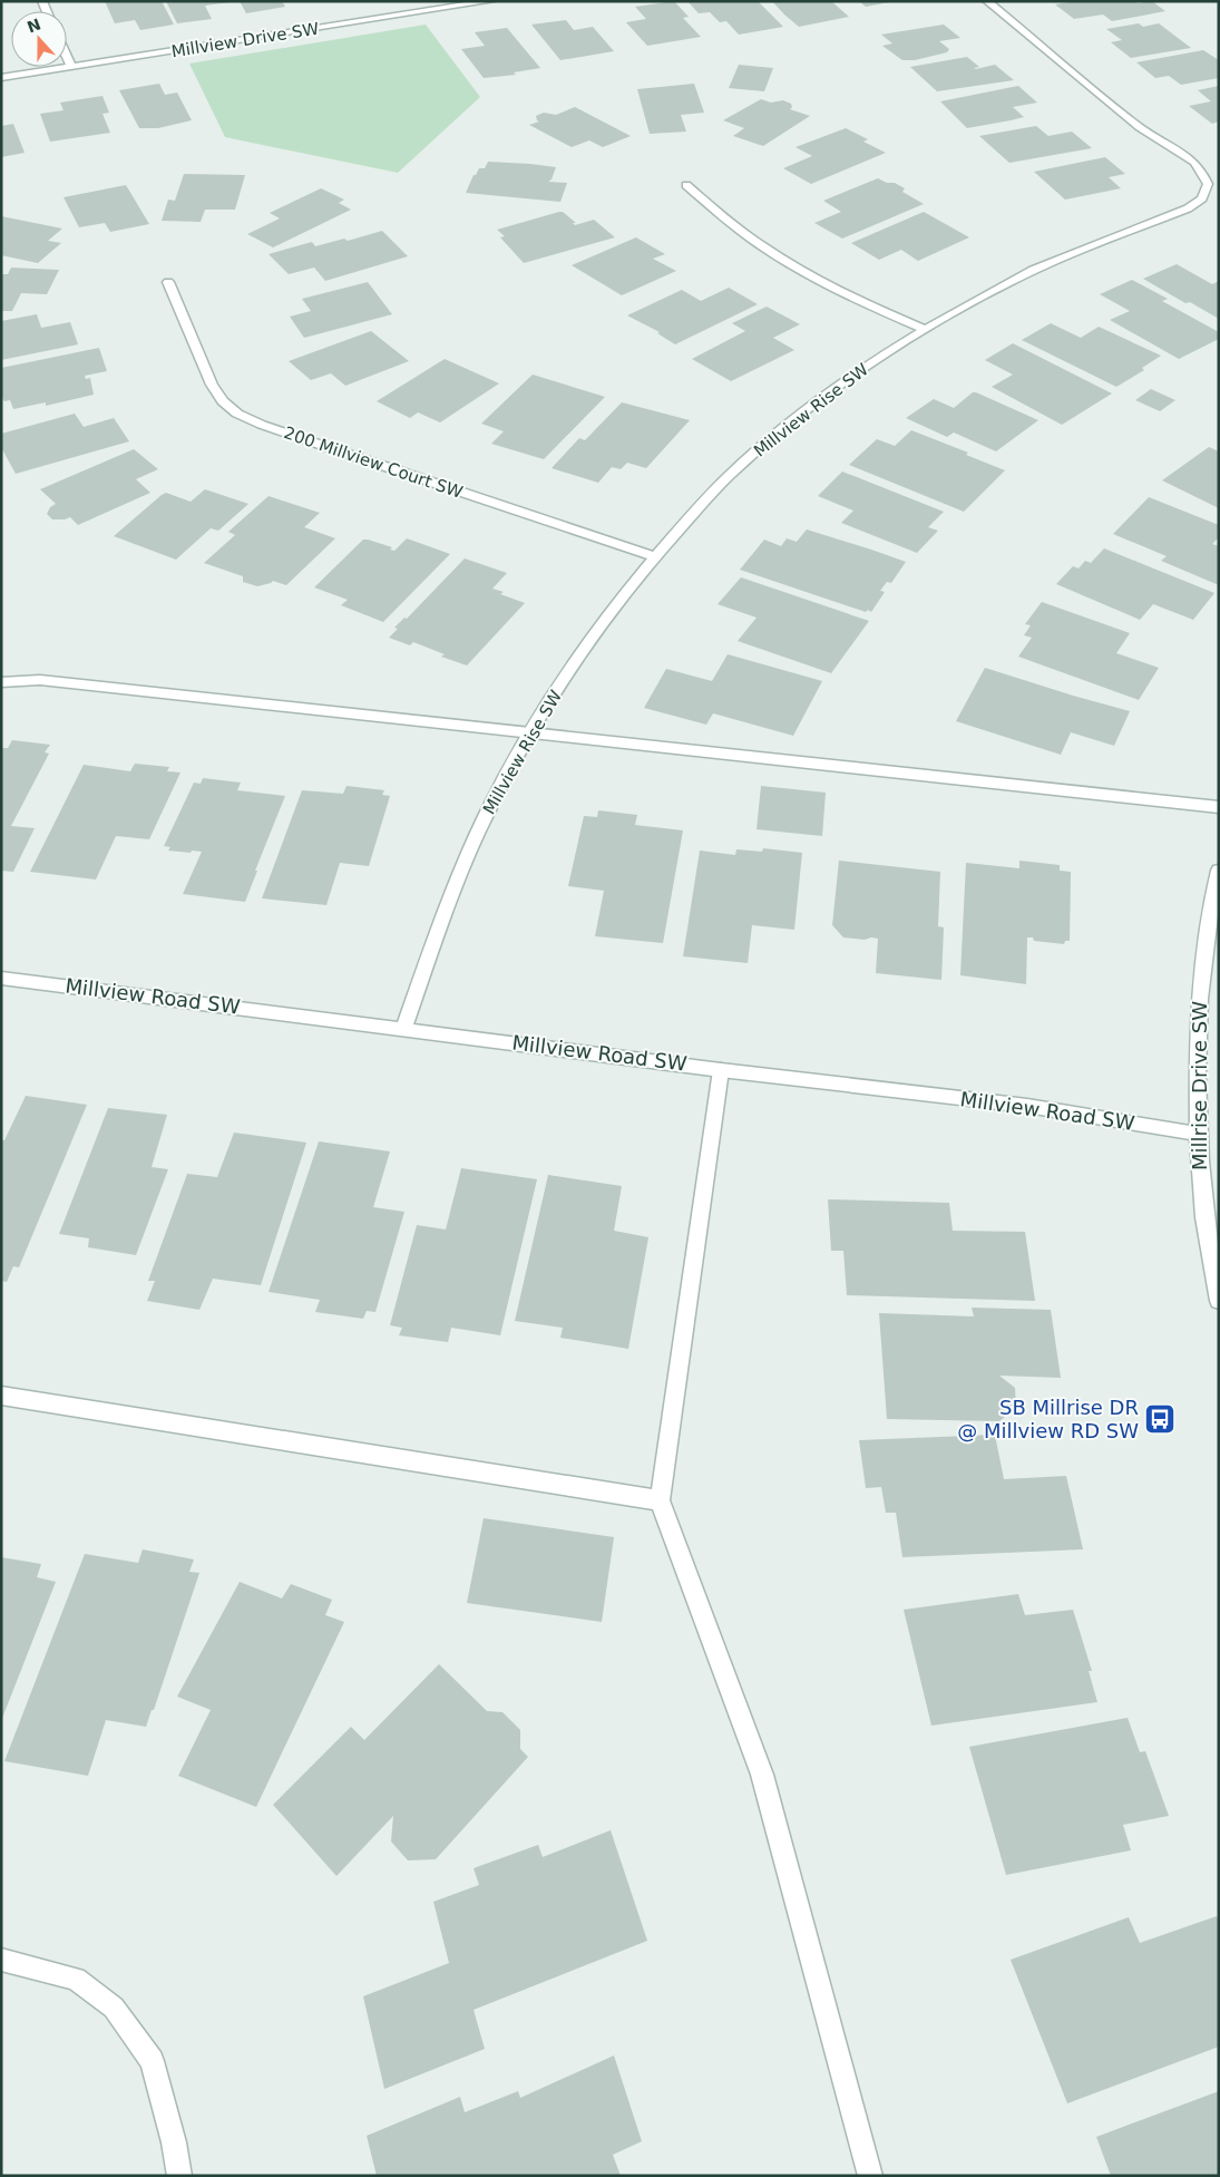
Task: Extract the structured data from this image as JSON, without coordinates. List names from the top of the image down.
{
  "streets": {
    "street": [
      "Millview Drive SW",
      "Millview Rise SW",
      "200 Millview Court SW",
      "Millview Road SW",
      "Millrise Drive SW"
    ]
  },
  "crossings": [
    ["Millview Rise SW", "200 Millview Court SW"],
    ["Millview Rise SW", "Millview Road SW"],
    ["Millview Road SW", "Millrise Drive SW"]
  ],
  "places": {
    "bus stop": ["SB Millrise DR @ Millview RD SW"]
  },
  "north": "top"
}
